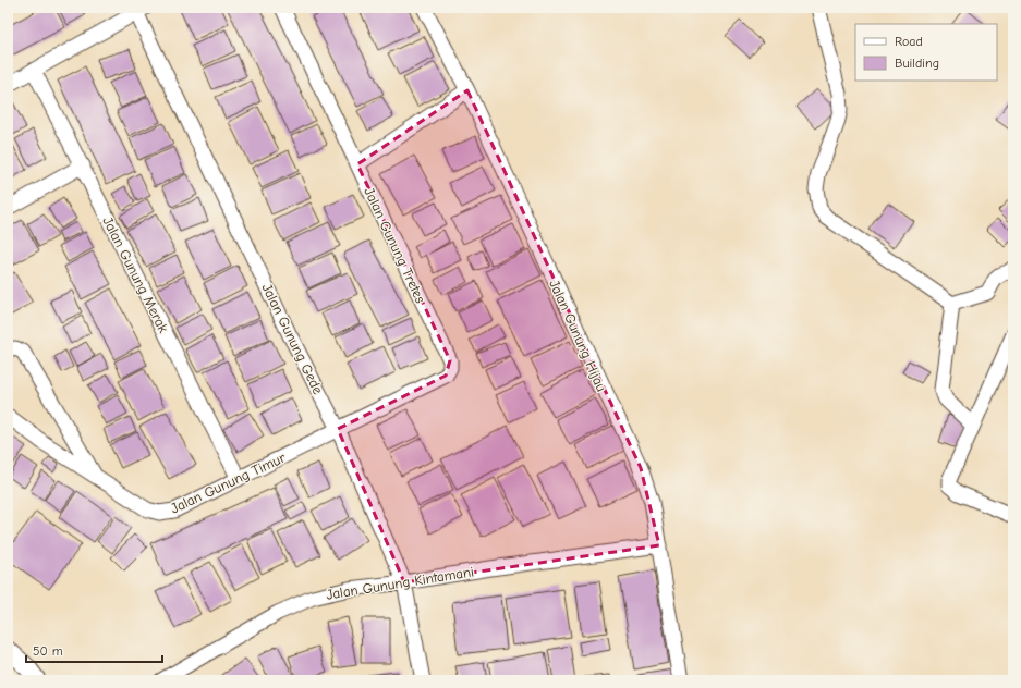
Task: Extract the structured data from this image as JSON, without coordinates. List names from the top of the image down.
{
  "streets": {
    "street": [
      "Jalan Gunung Tretes",
      "Jalan Gunung Merak",
      "Jalan Gunung Hijau",
      "Jalan Gunung Gede",
      "Jalan Gunung Timur",
      "Jalan Gunung Kintamani"
    ]
  },
  "crossings": [
    ["Jalan Gunung Tretes", "Jalan Gunung Gede"],
    ["Jalan Gunung Tretes", "Jalan Gunung Timur"],
    ["Jalan Gunung Merak", "Jalan Gunung Timur"],
    ["Jalan Gunung Hijau", "Jalan Gunung Kintamani"],
    ["Jalan Gunung Gede", "Jalan Gunung Timur"],
    ["Jalan Gunung Gede", "Jalan Gunung Kintamani"]
  ],
  "legend": ["Road", "Building"],
  "scale_bar": "50 m"
}
